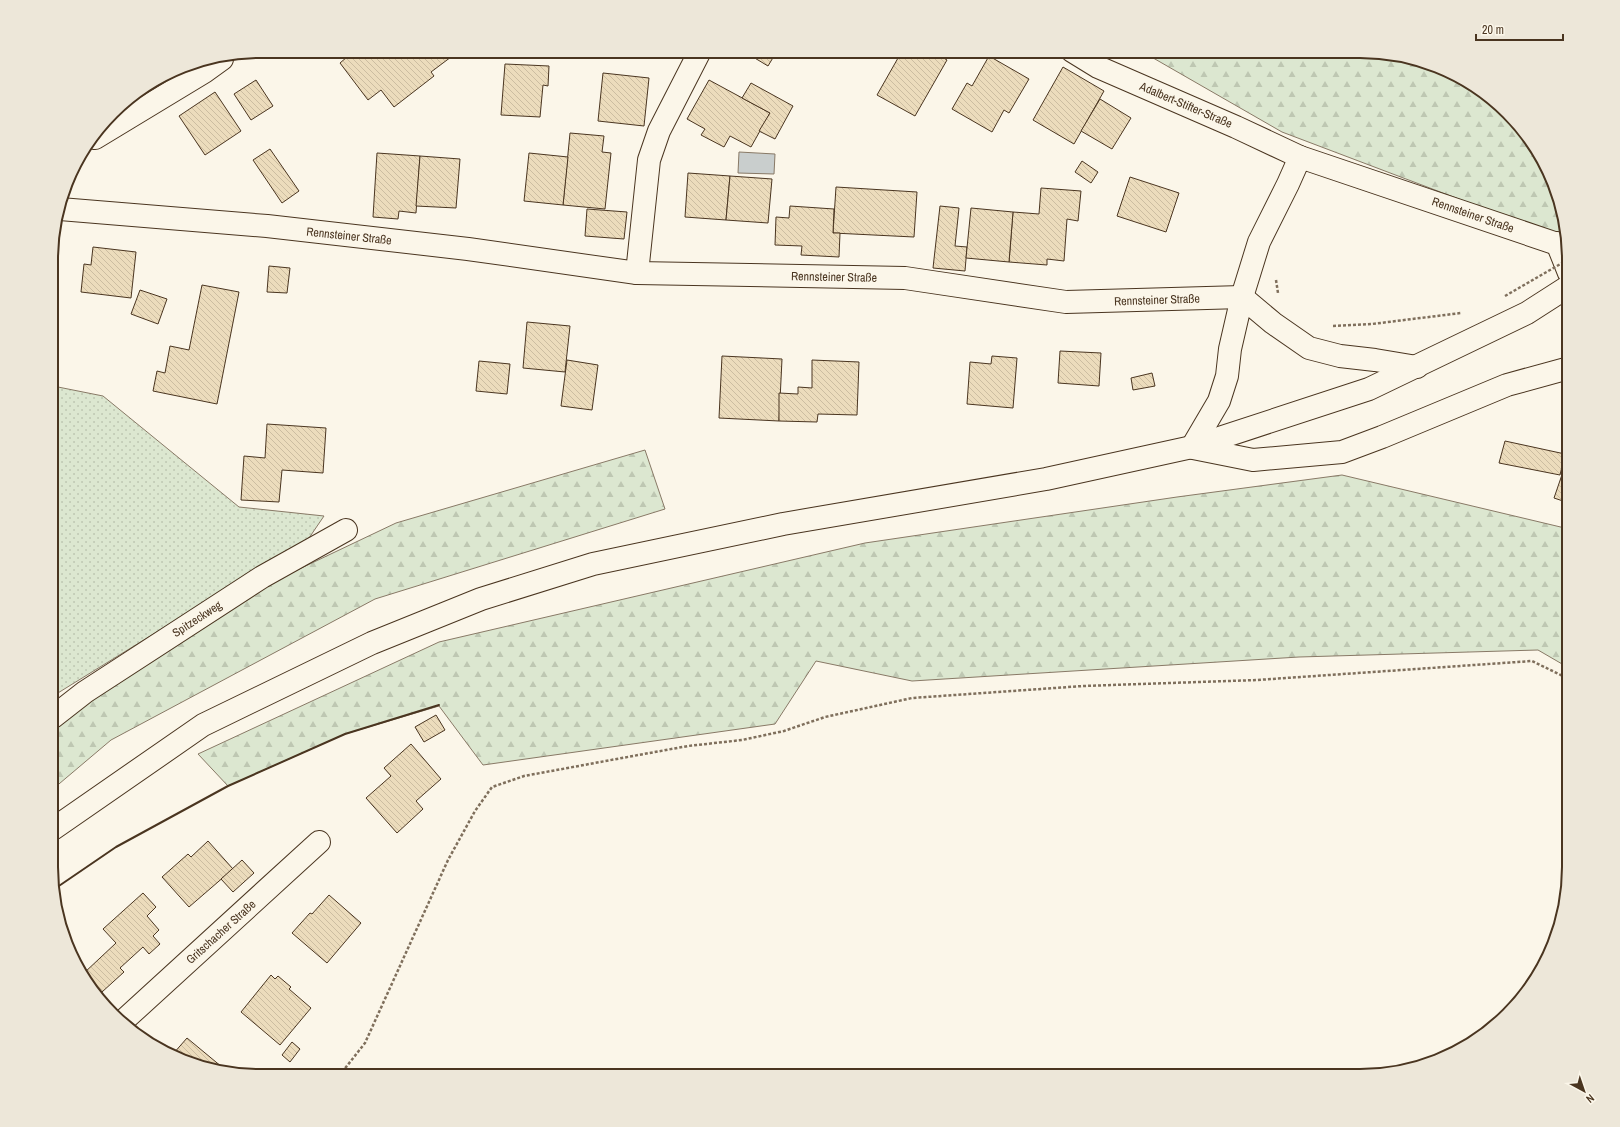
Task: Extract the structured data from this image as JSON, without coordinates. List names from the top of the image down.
{
  "streets": {
    "main road": [
      "Adalbert-Stifter-Straße",
      "Rennsteiner Straße",
      "Spitzeckweg",
      "Gritschacher Straße"
    ]
  },
  "crossings": [
    ["Adalbert-Stifter-Straße", "Rennsteiner Straße"]
  ],
  "scale_bar": "20 m",
  "north": "bottom right"
}
